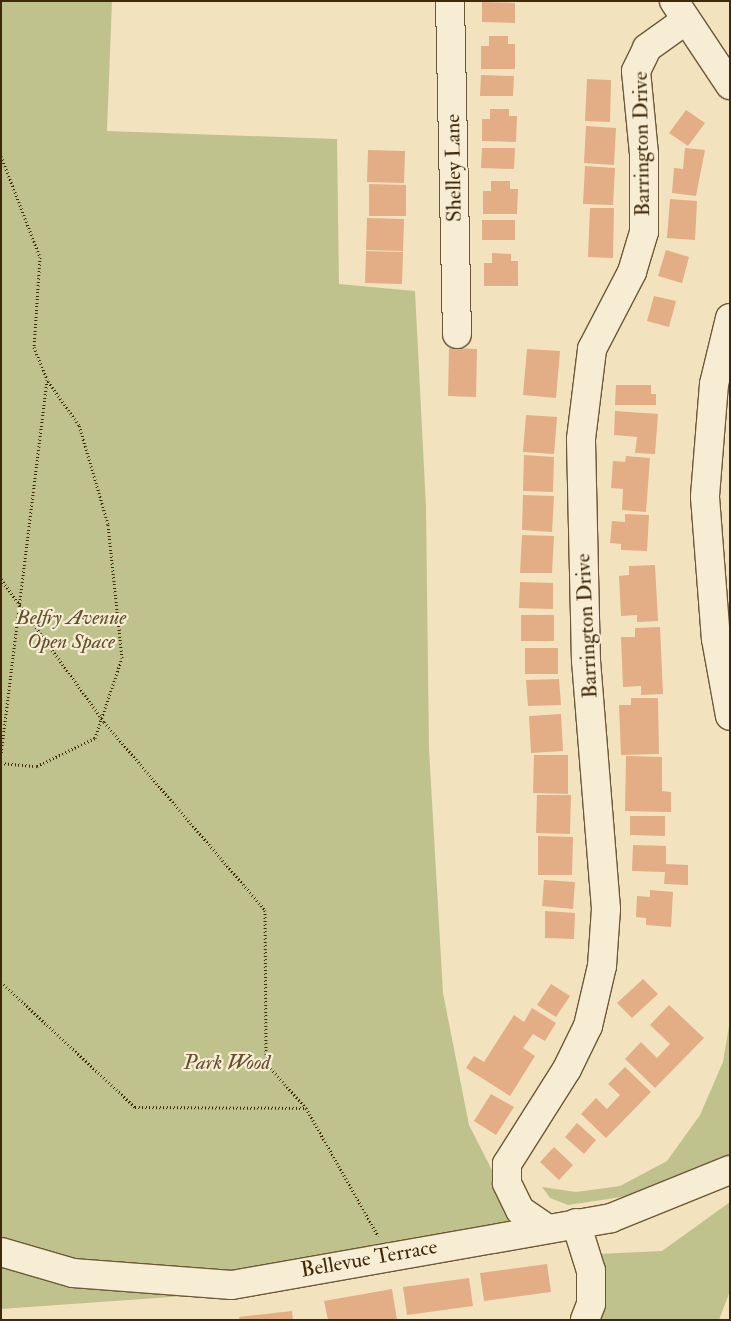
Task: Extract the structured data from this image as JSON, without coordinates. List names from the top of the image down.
{
  "streets": {
    "street": ["Barrington Drive", "Shelley Lane", "Bellevue Terrace"]
  },
  "crossings": [
    ["Barrington Drive", "Bellevue Terrace"]
  ],
  "parks": ["Belfry Avenue Open Space", "Park Wood"]
}
